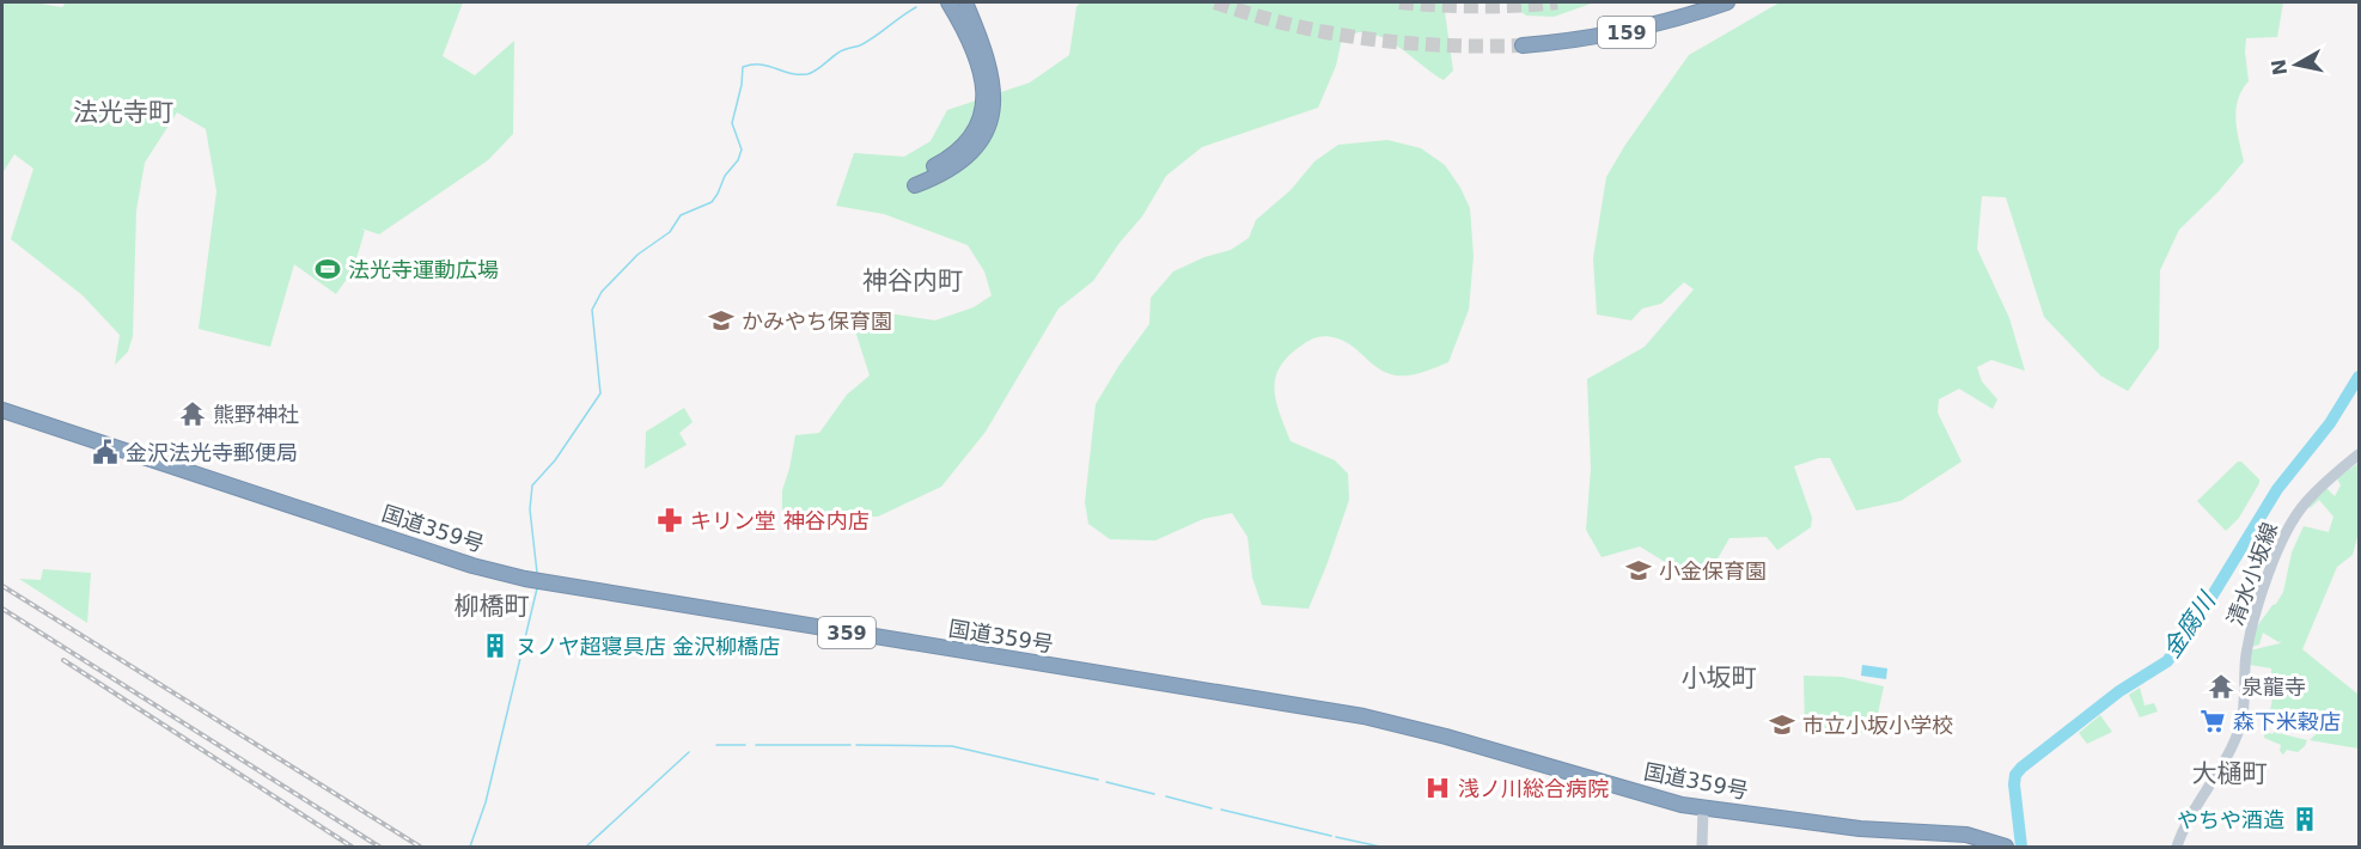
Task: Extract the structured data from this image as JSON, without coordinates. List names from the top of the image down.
{
  "streets": {
    "highway": ["159", "国道359号", "359"],
    "main road": ["清水小坂線"]
  },
  "districts": [
    "法光寺町",
    "神谷内町",
    "柳橋町",
    "小坂町",
    "大樋町"
  ],
  "water": ["金腐川"],
  "places": {
    "sports": ["法光寺運動広場"],
    "school or university": ["かみやち保育園", "小金保育園", "市立小坂小学校"],
    "temple": ["熊野神社", "泉龍寺"],
    "public building": ["金沢法光寺郵便局"],
    "pharmacy": ["キリン堂 神谷内店"],
    "building": ["ヌノヤ超寝具店 金沢柳橋店", "やちや酒造"],
    "supermarket": ["森下米穀店"],
    "hospital": ["浅ノ川総合病院"]
  },
  "north": "left"
}
